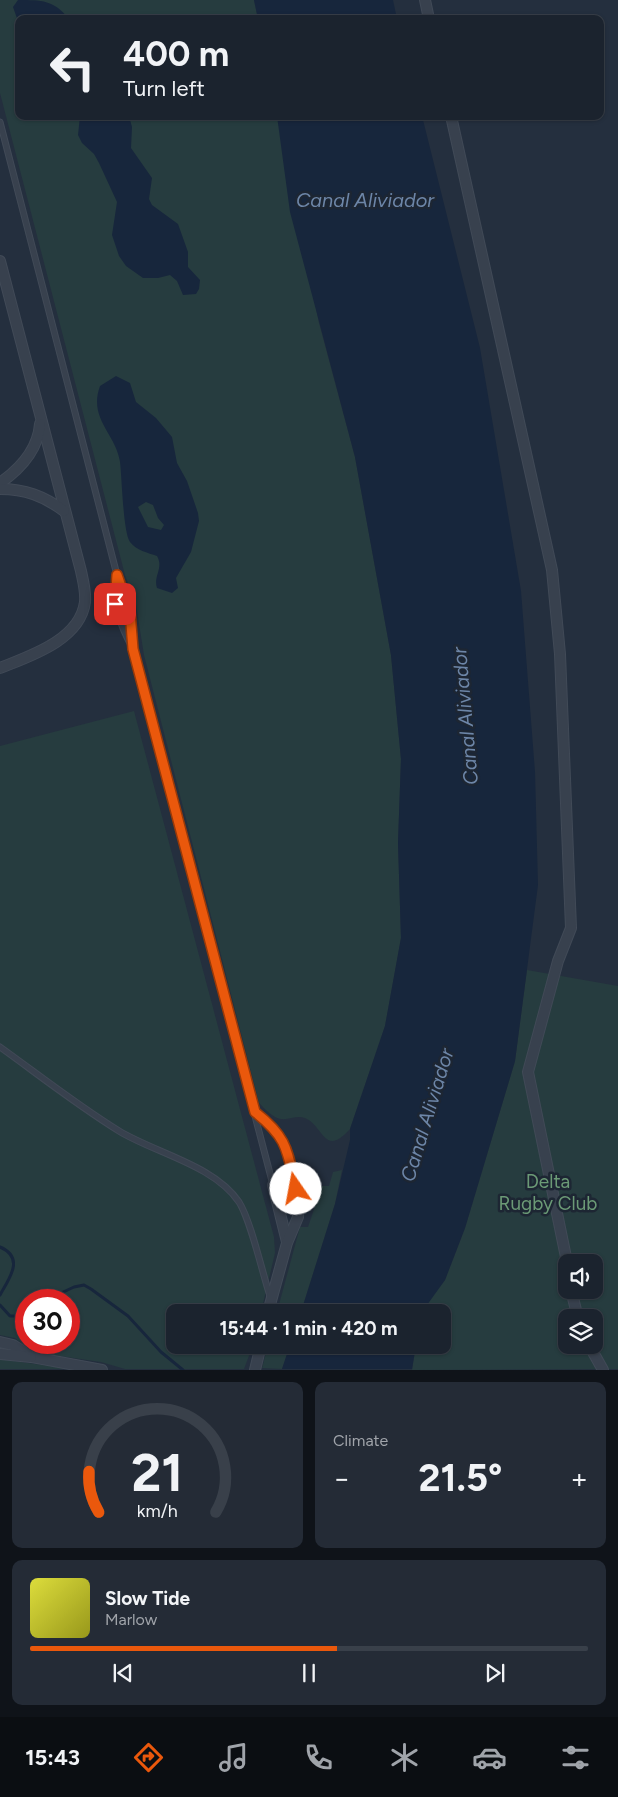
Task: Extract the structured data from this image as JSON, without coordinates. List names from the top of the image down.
{
  "water": ["Canal Aliviador"],
  "parks": ["Delta Rugby Club"],
  "page": {
    "turn": ["400 m", "Turn left"],
    "limit": "30",
    "trip": "15:44 · 1 min · 420 m",
    "tile": "Climate",
    "heat": ["−", "21.5°", "+"],
    "song": ["Slow Tide", "Marlow"],
    "tabs": "15:43",
    "gauge": ["21", "km/h"]
  }
}
